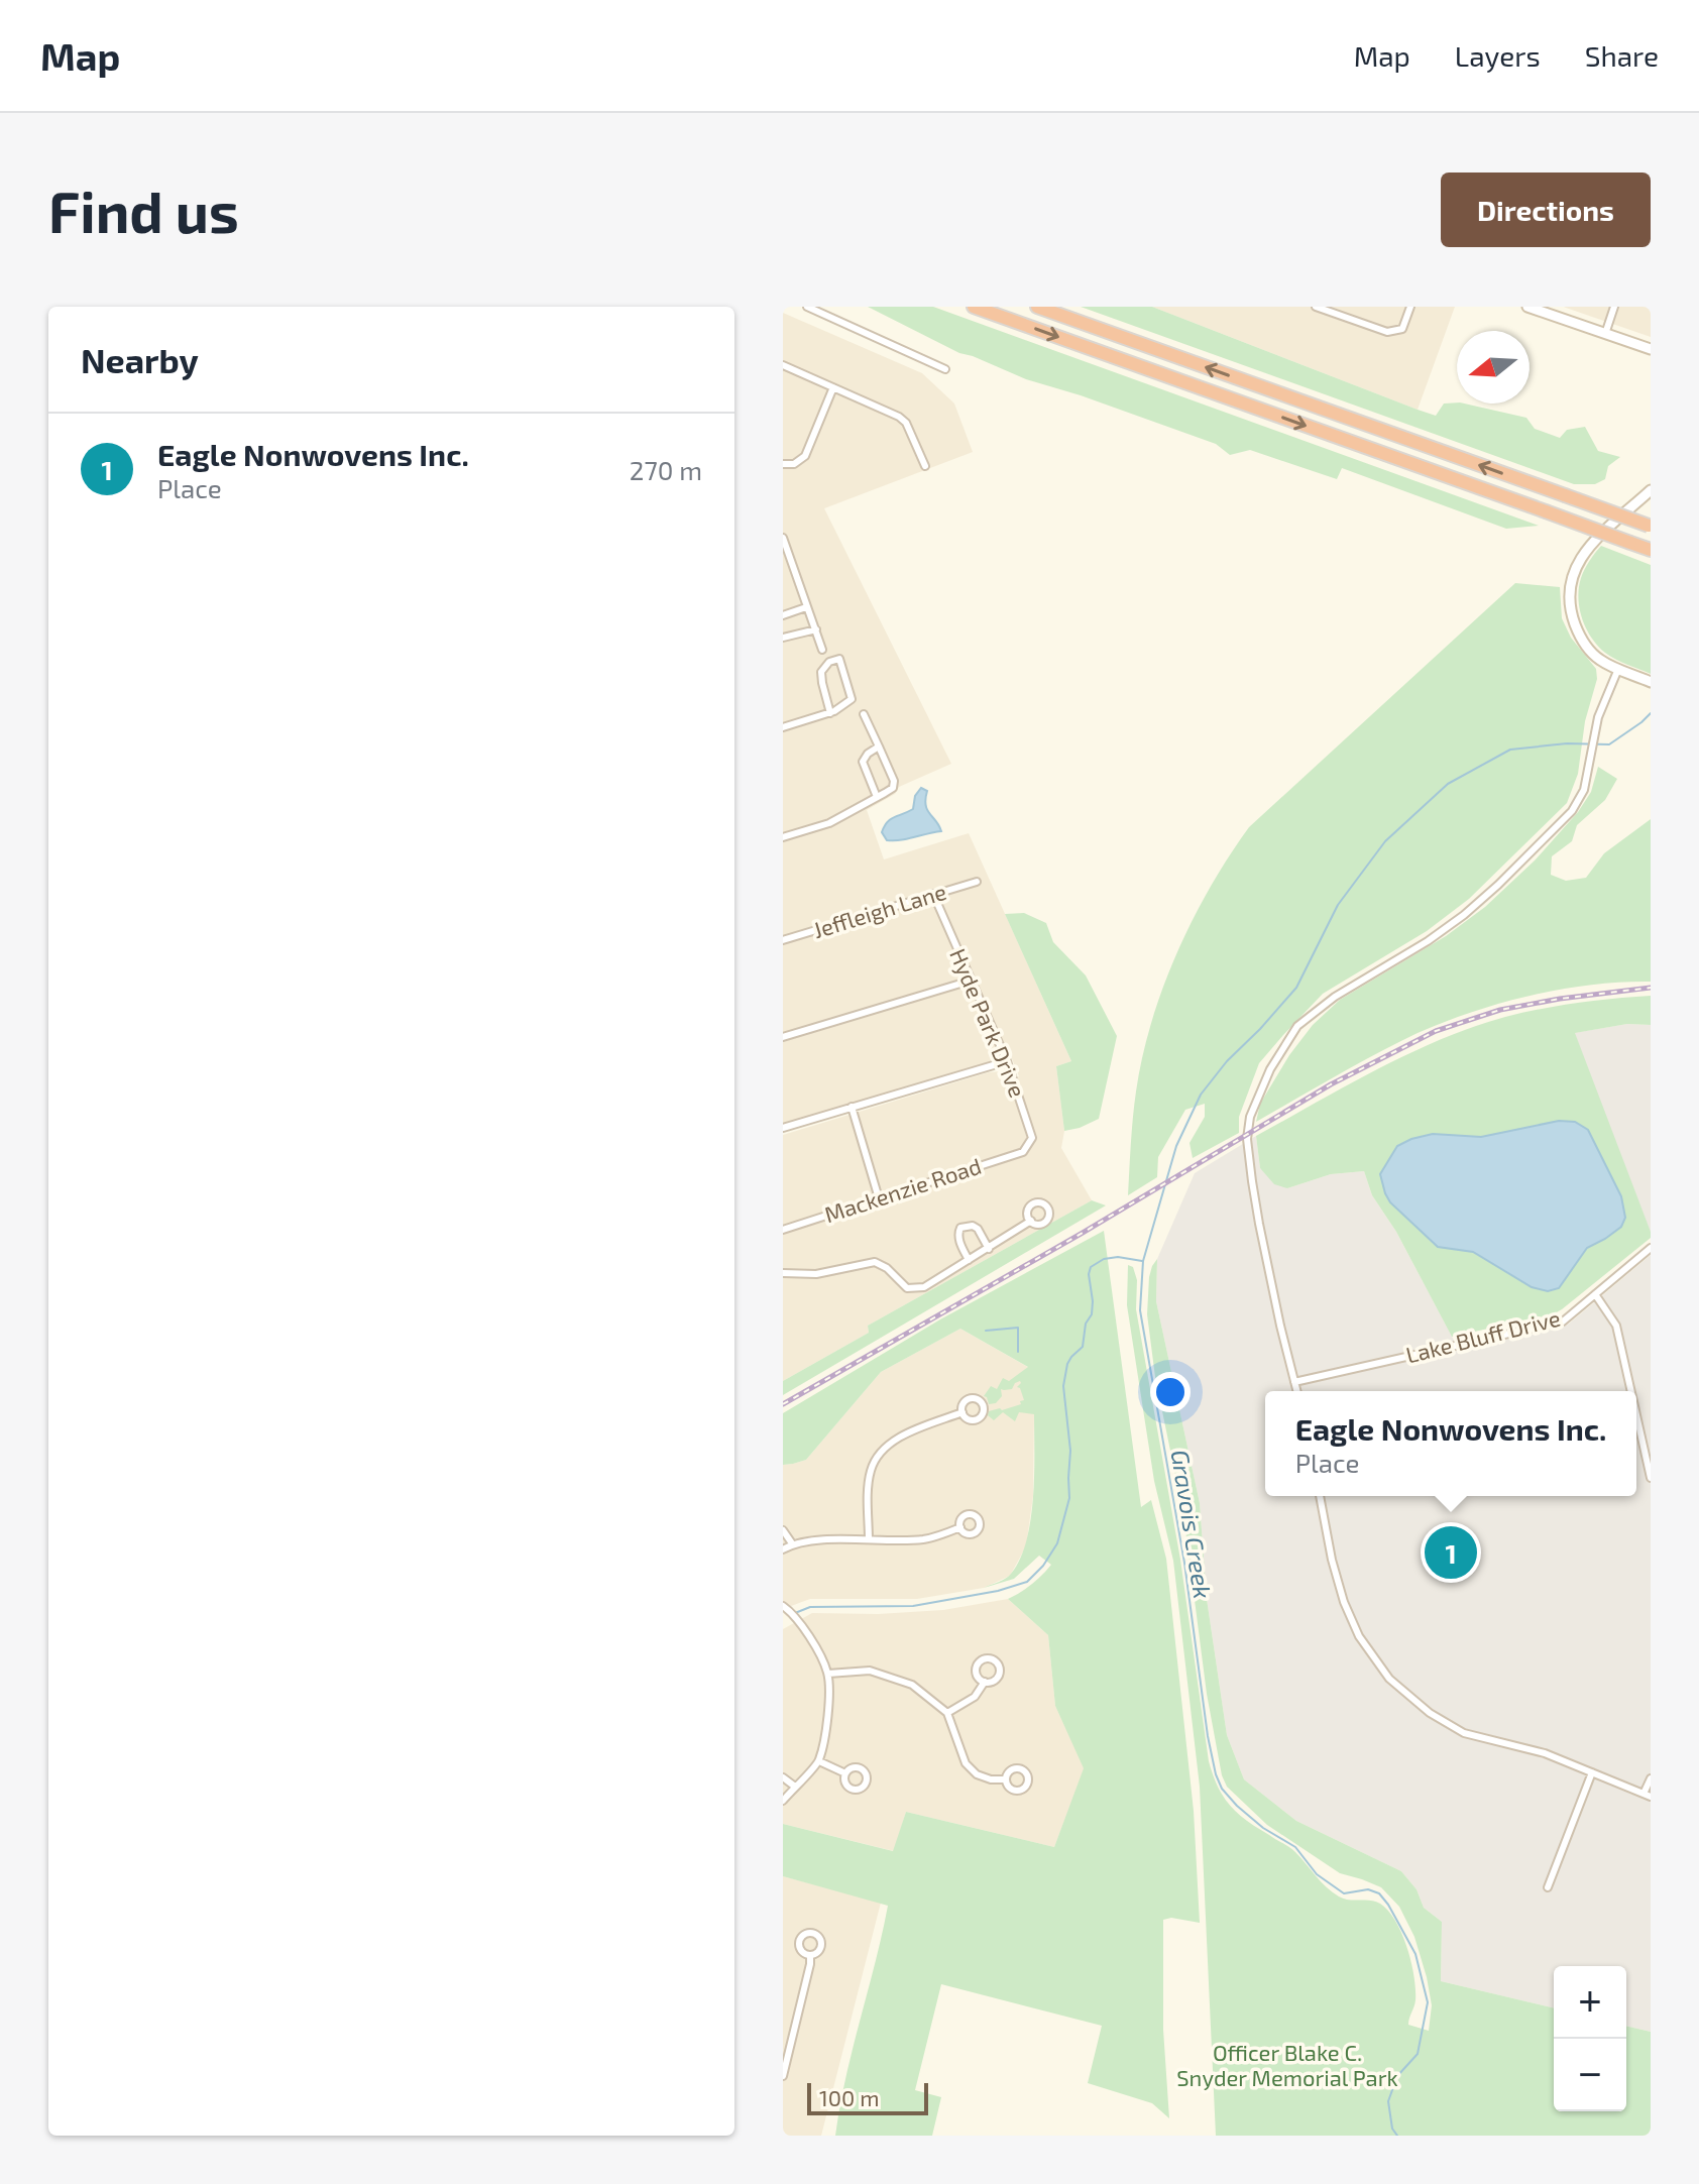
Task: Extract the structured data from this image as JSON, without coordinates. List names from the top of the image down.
{
  "streets": {
    "street": [
      "Jeffleigh Lane",
      "Hyde Park Drive",
      "Mackenzie Road",
      "Lake Bluff Drive"
    ]
  },
  "crossings": [
    ["Jeffleigh Lane", "Hyde Park Drive"],
    ["Hyde Park Drive", "Mackenzie Road"]
  ],
  "water": ["Gravois Creek"],
  "parks": ["Officer Blake C. Snyder Memorial Park"],
  "scale_bar": "100 m",
  "north": "left",
  "page": {
    "header": "Map",
    "nav": ["Map", "Layers", "Share"],
    "buttons": "Directions",
    "title": "Find us",
    "heading": "Nearby",
    "list": [
      {
        "mark": "1",
        "name": "Eagle Nonwovens Inc.",
        "note": "Place",
        "value": "270 m"
      }
    ],
    "popup": ["Eagle Nonwovens Inc.", "Place"],
    "pins": "1",
    "map_buttons": ["+", "−"],
    "scale": "100 m"
  }
}
